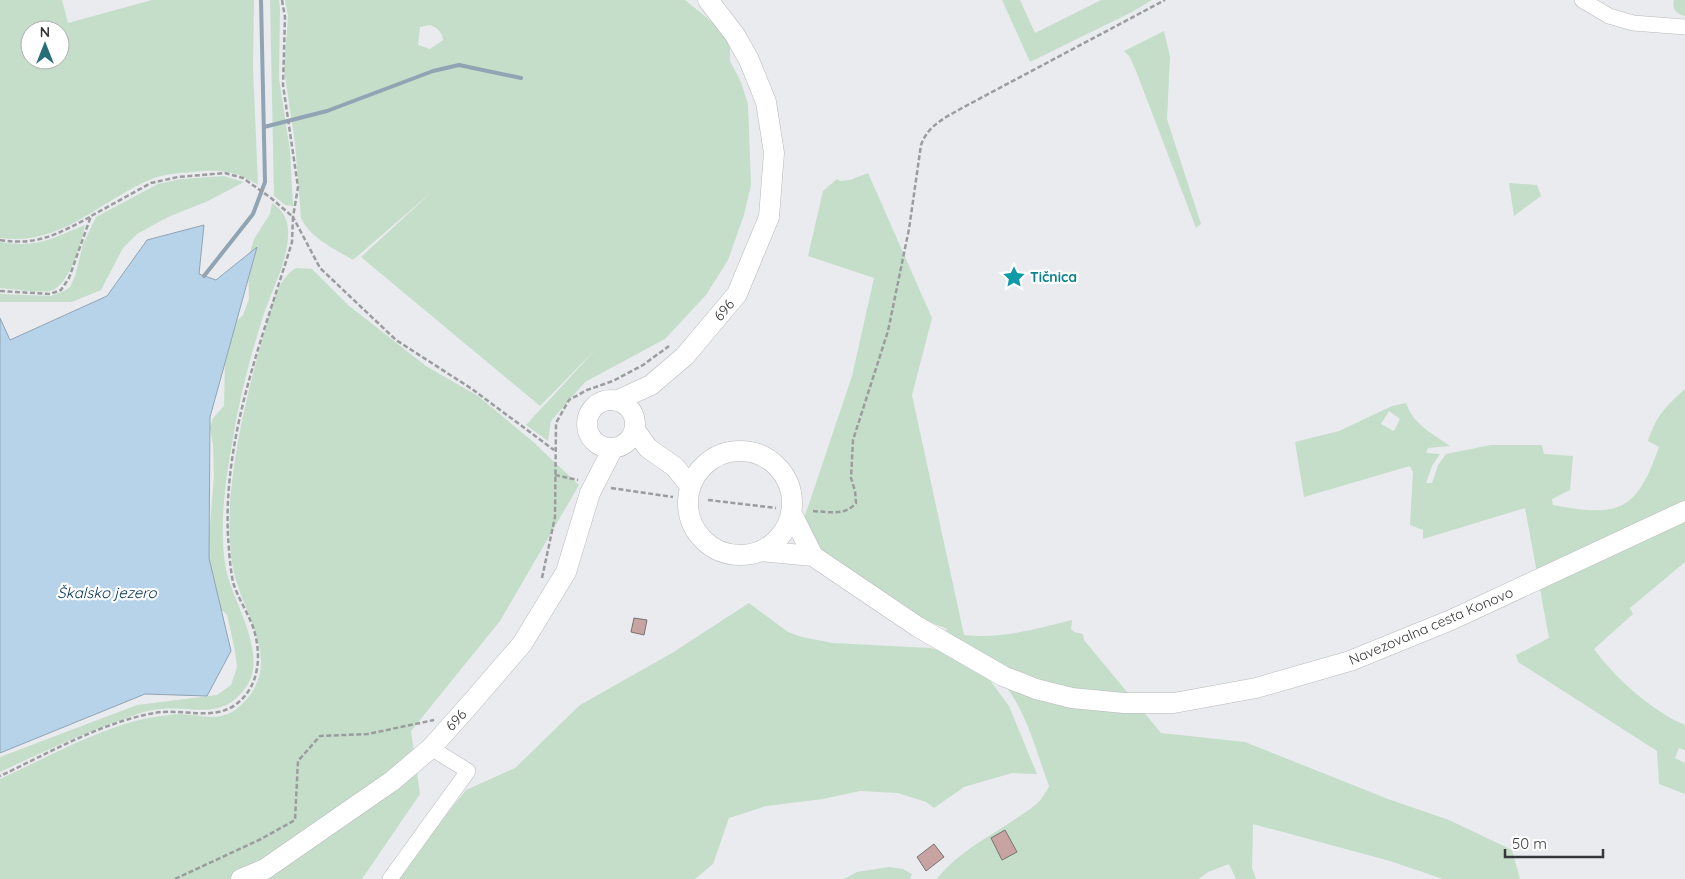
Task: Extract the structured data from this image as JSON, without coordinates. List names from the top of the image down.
{
  "streets": {
    "main road": ["696", "Navezovalna cesta Konovo"]
  },
  "water": ["Škalsko jezero"],
  "places": {
    "place": ["Tičnica"]
  },
  "scale_bar": "50 m",
  "north": "top"
}
